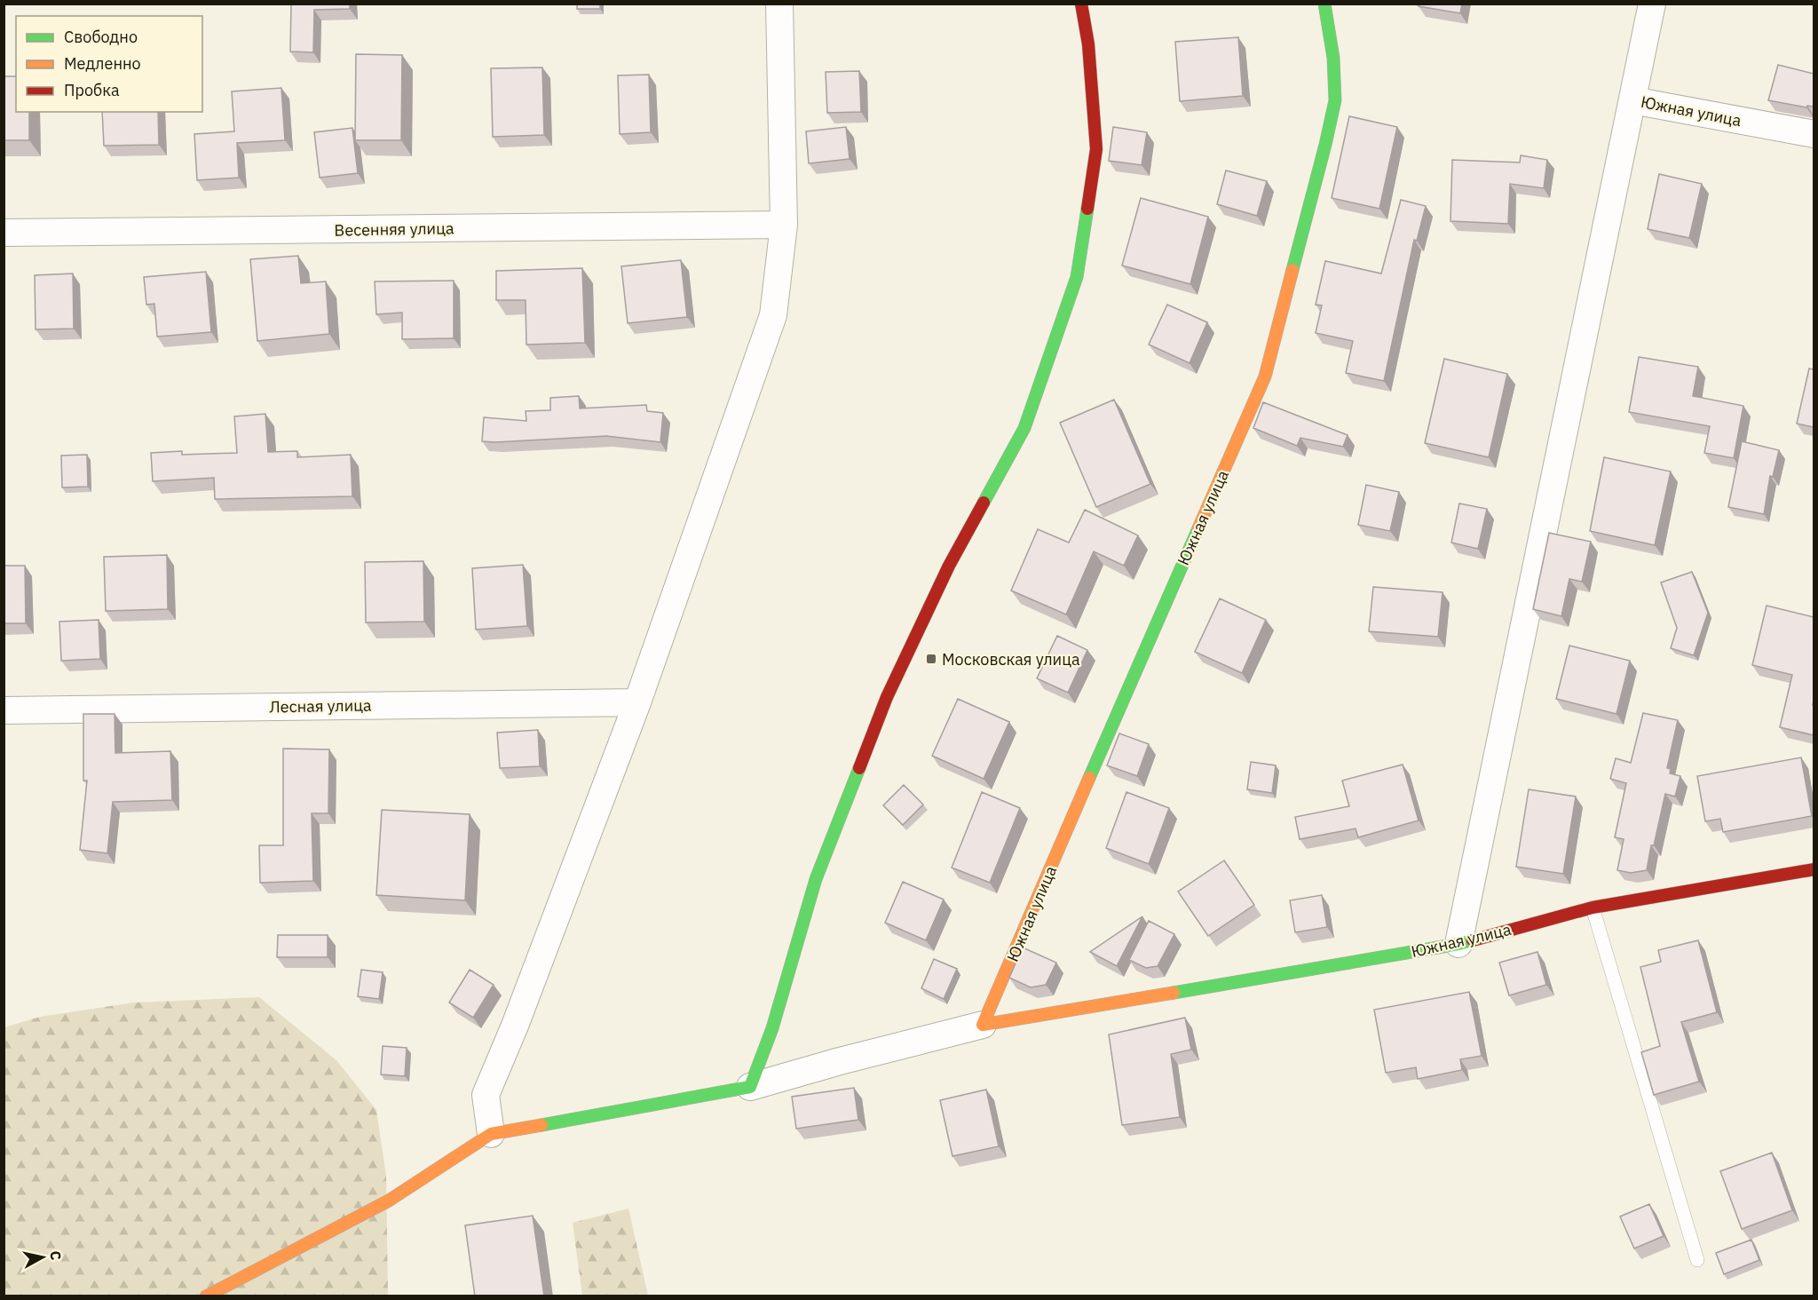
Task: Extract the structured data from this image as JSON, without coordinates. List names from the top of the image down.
{
  "streets": {
    "street": ["Южная улица", "Весенняя улица", "Лесная улица"]
  },
  "places": {
    "transit": ["Московская улица"]
  },
  "legend": ["Свободно", "Медленно", "Пробка"],
  "north": "right"
}
